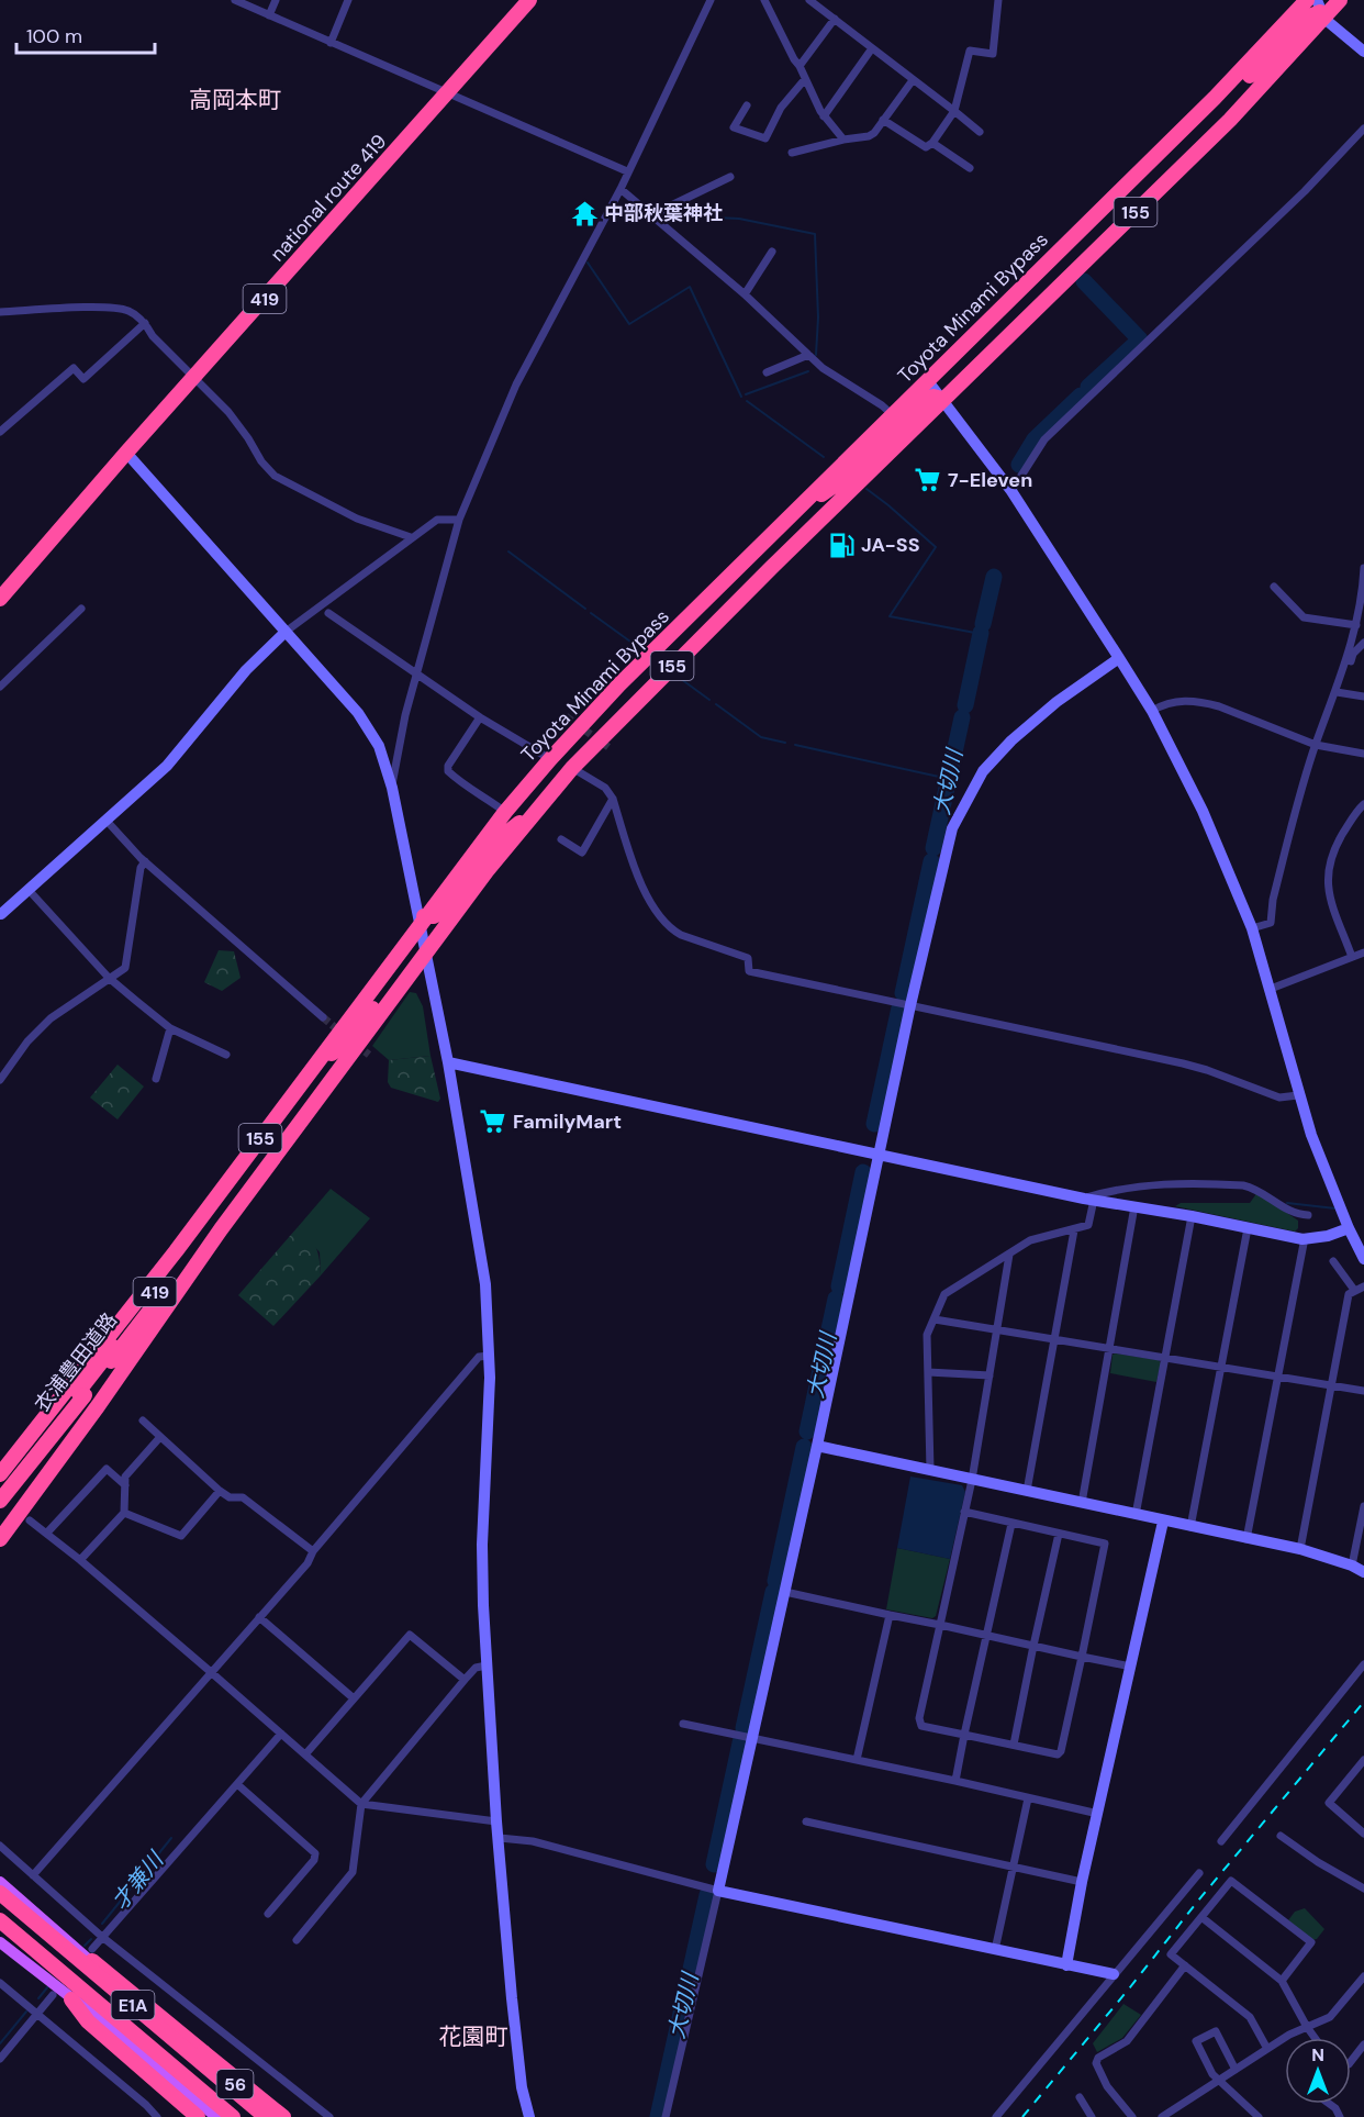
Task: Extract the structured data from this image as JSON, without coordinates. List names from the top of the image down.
{
  "streets": {
    "highway": [
      "national route 419",
      "155",
      "419",
      "Toyota Minami Bypass",
      "衣浦豊田道路",
      "E1A"
    ],
    "main road": ["56"]
  },
  "crossings": [
    ["155", "Toyota Minami Bypass"],
    ["Toyota Minami Bypass", "衣浦豊田道路"]
  ],
  "districts": ["高岡本町", "花園町"],
  "water": ["大切川", "才兼川"],
  "places": {
    "temple": ["中部秋葉神社"],
    "supermarket": ["7-Eleven", "FamilyMart"],
    "fuel station": ["JA-SS"]
  },
  "scale_bar": "100 m",
  "north": "top"
}
